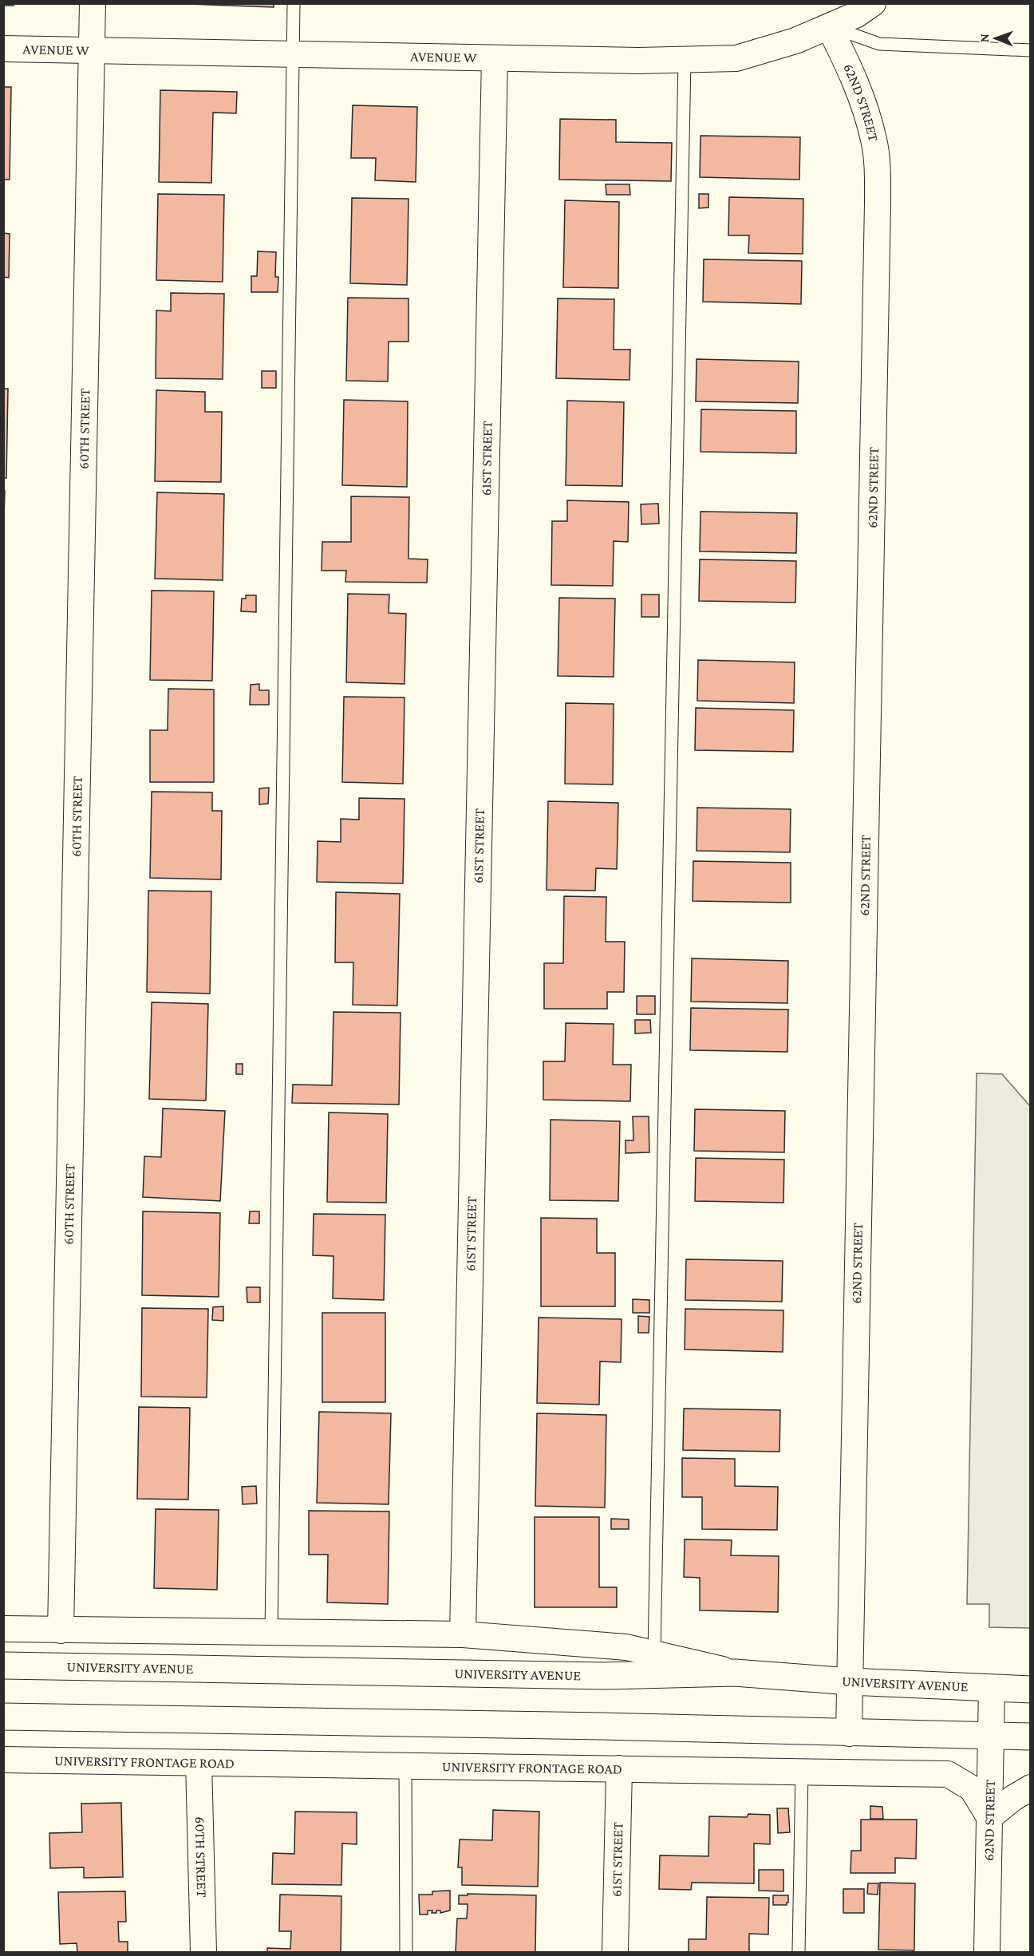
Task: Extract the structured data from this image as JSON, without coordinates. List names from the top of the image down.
{
  "streets": {
    "main road": ["UNIVERSITY AVENUE"],
    "street": [
      "AVENUE W",
      "62ND STREET",
      "60TH STREET",
      "61ST STREET",
      "UNIVERSITY FRONTAGE ROAD"
    ]
  },
  "crossings": [
    ["AVENUE W", "62ND STREET"],
    ["AVENUE W", "60TH STREET"],
    ["AVENUE W", "61ST STREET"],
    ["62ND STREET", "UNIVERSITY AVENUE"],
    ["62ND STREET", "UNIVERSITY FRONTAGE ROAD"],
    ["60TH STREET", "UNIVERSITY FRONTAGE ROAD"],
    ["61ST STREET", "UNIVERSITY FRONTAGE ROAD"]
  ],
  "north": "left"
}
